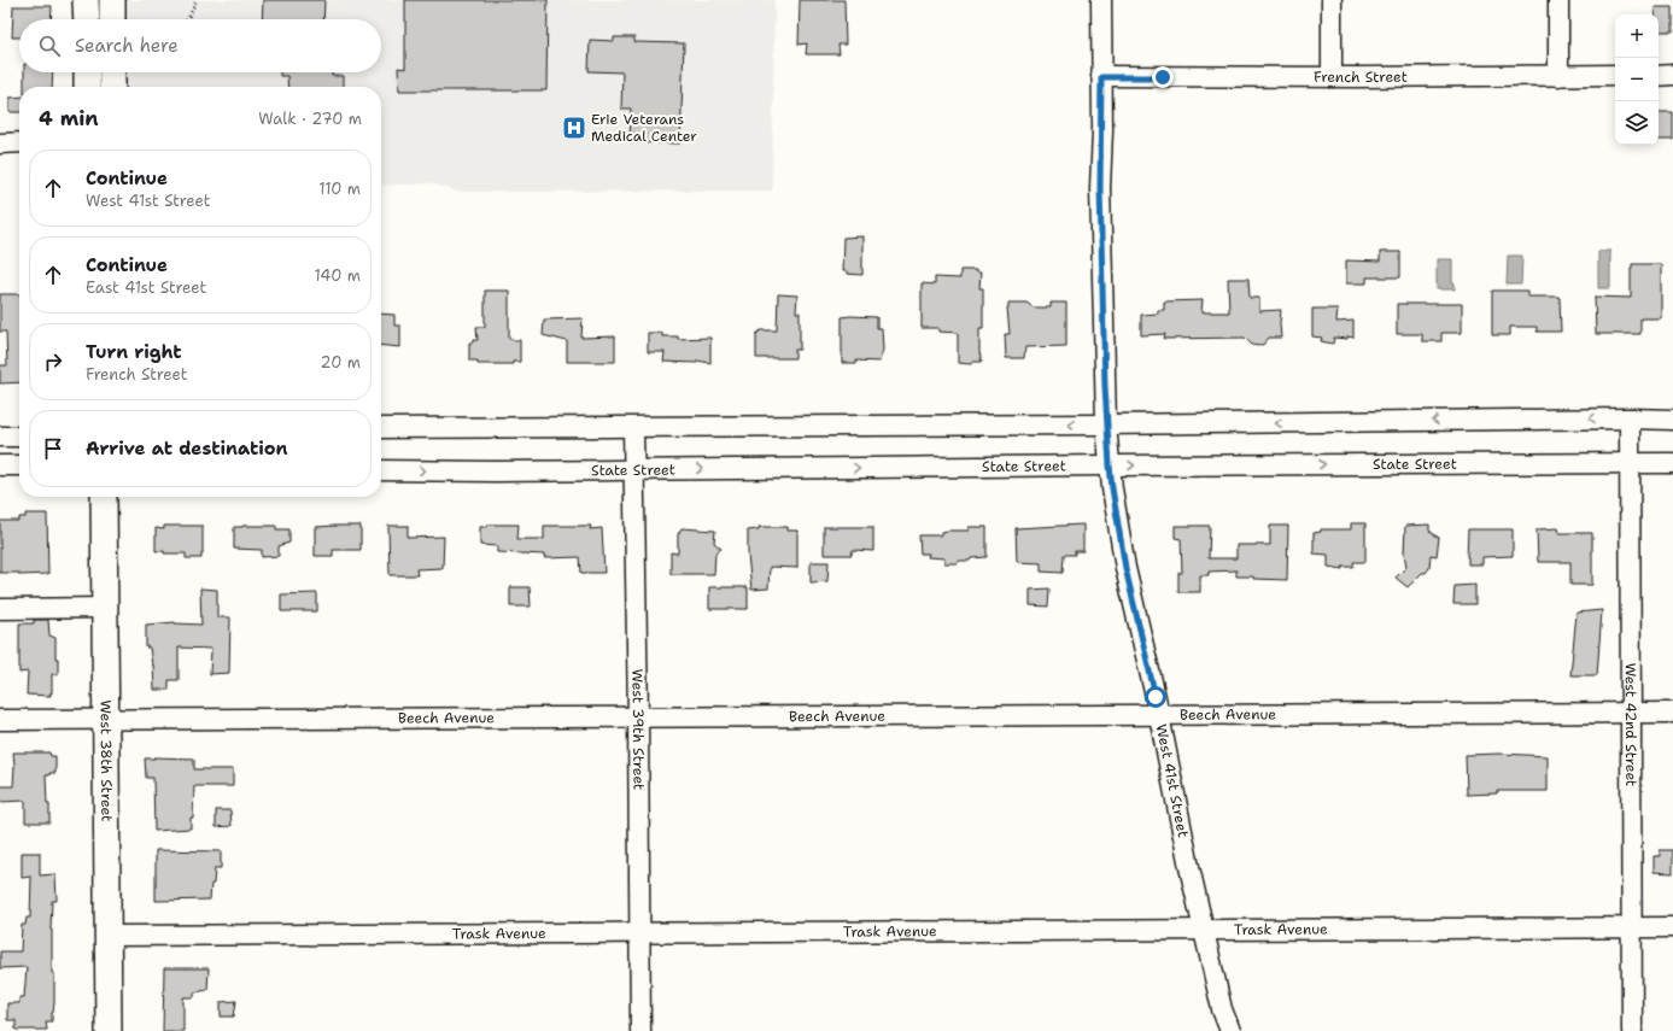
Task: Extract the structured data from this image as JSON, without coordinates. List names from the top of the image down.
{
  "streets": {
    "main road": ["West 38th Street"],
    "street": [
      "French Street",
      "State Street",
      "Beech Avenue",
      "West 42nd Street",
      "West 39th Street",
      "West 41st Street",
      "Trask Avenue"
    ]
  },
  "crossings": [
    ["French Street", "West 41st Street"],
    ["State Street", "West 42nd Street"],
    ["State Street", "West 39th Street"],
    ["State Street", "West 41st Street"],
    ["Beech Avenue", "West 42nd Street"],
    ["Beech Avenue", "West 39th Street"],
    ["Beech Avenue", "West 38th Street"],
    ["Beech Avenue", "West 41st Street"],
    ["West 42nd Street", "Trask Avenue"],
    ["West 39th Street", "Trask Avenue"],
    ["West 38th Street", "Trask Avenue"],
    ["West 41st Street", "Trask Avenue"]
  ],
  "places": {
    "hospital": ["Erie Veterans Medical Center"]
  },
  "page": {
    "map_buttons": ["+", "−"],
    "search": "Search here",
    "heading": ["4 min", "Walk · 270 m"],
    "list": [
      ["Continue", "West 41st Street", "110 m"],
      ["Continue", "East 41st Street", "140 m"],
      ["Turn right", "French Street", "20 m"],
      "Arrive at destination"
    ]
  }
}
